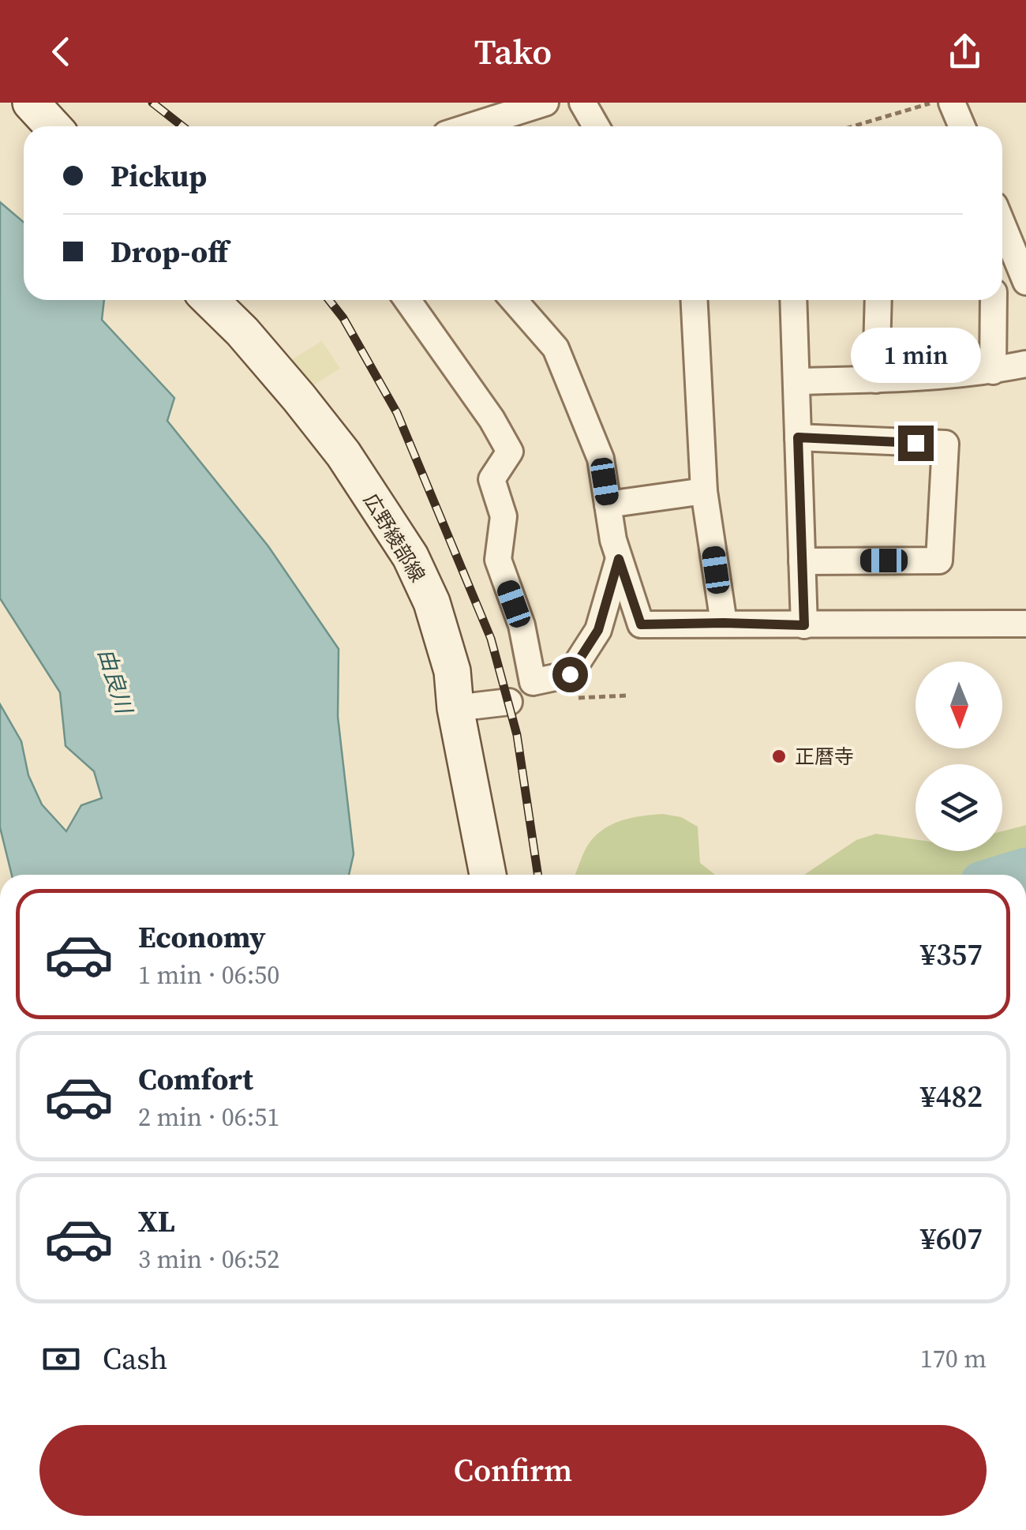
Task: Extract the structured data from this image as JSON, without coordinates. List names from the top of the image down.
{
  "streets": {
    "main road": ["広野綾部線"]
  },
  "water": ["由良川"],
  "places": ["正暦寺"],
  "north": "bottom",
  "page": {
    "header": "Tako",
    "banner": ["Pickup", "Drop-off"],
    "bubble": "1 min",
    "list": [
      {
        "name": "Economy",
        "note": "1 min · 06:50",
        "value": "¥357"
      },
      {
        "name": "Comfort",
        "note": "2 min · 06:51",
        "value": "¥482"
      },
      {
        "name": "XL",
        "note": "3 min · 06:52",
        "value": "¥607"
      }
    ],
    "pay": ["Cash", "170 m"],
    "buttons": "Confirm"
  }
}
